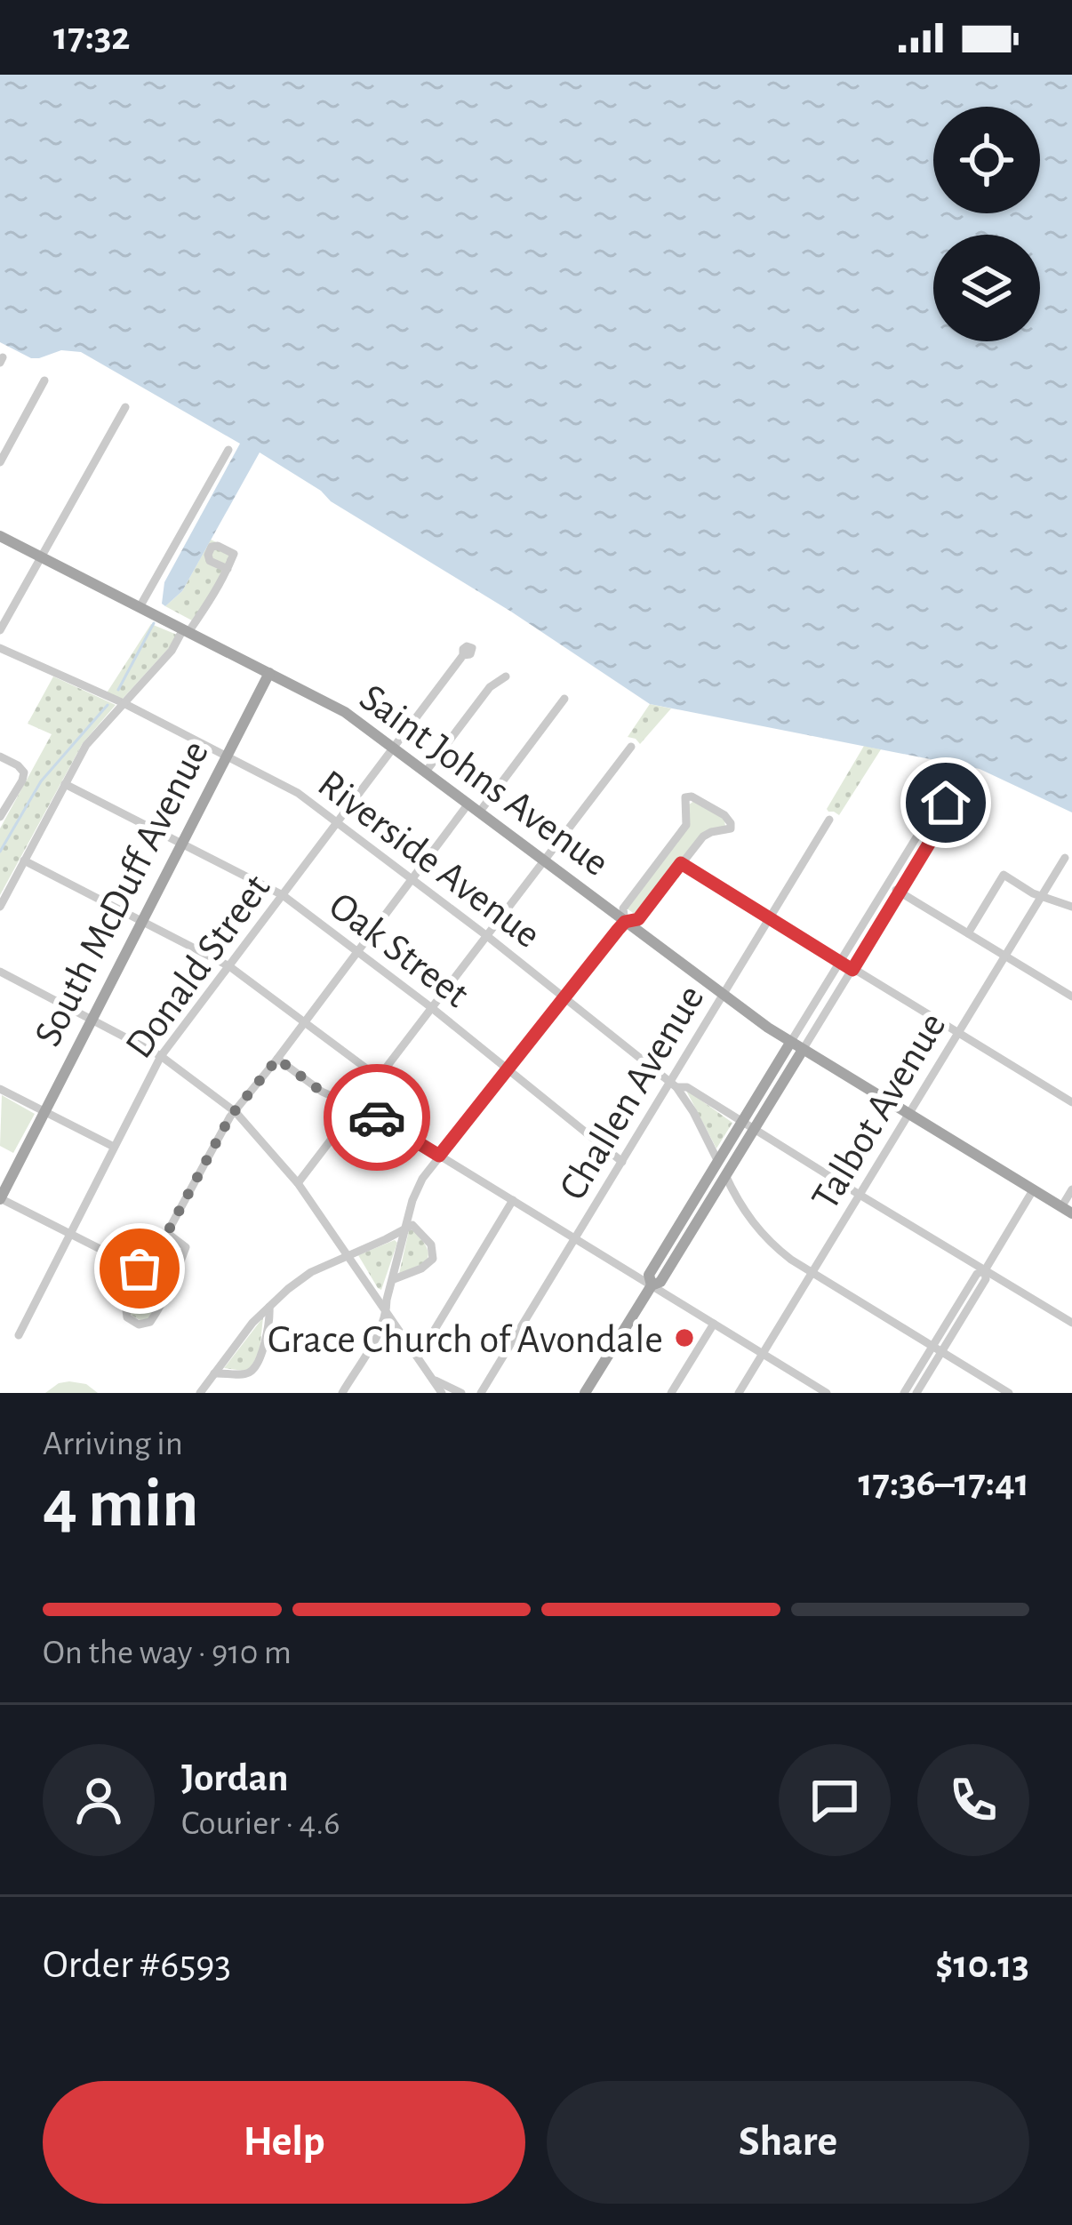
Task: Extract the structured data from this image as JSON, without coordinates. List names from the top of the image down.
{
  "streets": {
    "main road": ["Saint Johns Avenue", "South McDuff Avenue"],
    "street": [
      "Riverside Avenue",
      "Oak Street",
      "Donald Street",
      "Challen Avenue",
      "Talbot Avenue"
    ]
  },
  "crossings": [
    ["Saint Johns Avenue", "South McDuff Avenue"],
    ["Saint Johns Avenue", "Donald Street"],
    ["Saint Johns Avenue", "Challen Avenue"],
    ["Saint Johns Avenue", "Talbot Avenue"],
    ["Riverside Avenue", "South McDuff Avenue"],
    ["Riverside Avenue", "Donald Street"],
    ["Riverside Avenue", "Challen Avenue"],
    ["Riverside Avenue", "Talbot Avenue"],
    ["South McDuff Avenue", "Oak Street"],
    ["Oak Street", "Donald Street"],
    ["Oak Street", "Challen Avenue"]
  ],
  "places": ["Grace Church of Avondale"],
  "page": {
    "status": "17:32",
    "heading": ["4 min", "Arriving in", "17:36–17:41"],
    "panel": [
      "Jordan",
      "Courier · 4.6",
      "Order #6593",
      "$10.13"
    ],
    "bar": "On the way · 910 m",
    "buttons": ["Help", "Share"]
  }
}
